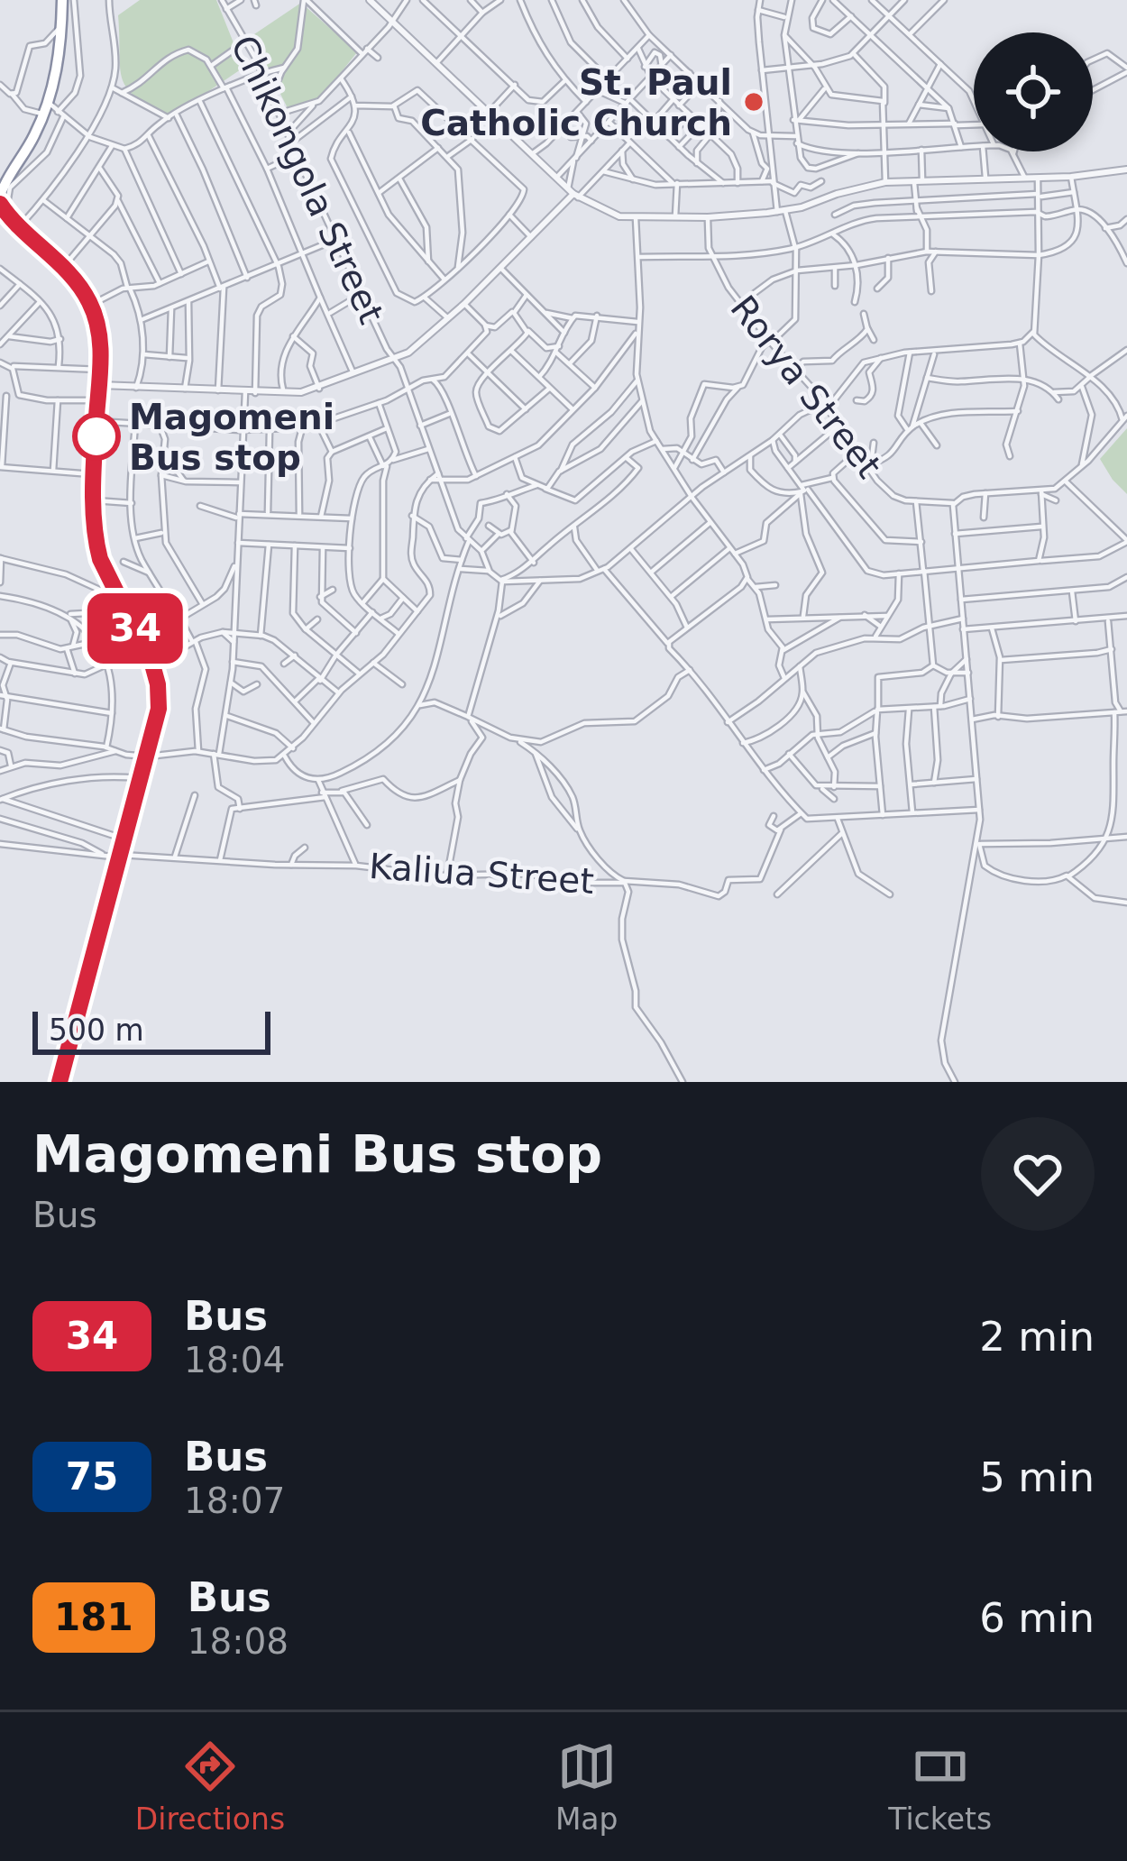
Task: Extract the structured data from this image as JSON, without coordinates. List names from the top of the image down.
{
  "streets": {
    "street": ["Chikongola Street", "Rorya Street", "Kaliua Street"]
  },
  "places": ["St. Paul Catholic Church", "Magomeni Bus stop"],
  "lines": ["bus line 34"],
  "scale_bar": "500 m",
  "page": {
    "on_map": "34",
    "scale": "500 m",
    "heading": ["Magomeni Bus stop", "Bus"],
    "list": [
      {
        "mark": "34",
        "name": "Bus",
        "note": "18:04",
        "value": "2 min"
      },
      {
        "mark": "75",
        "name": "Bus",
        "note": "18:07",
        "value": "5 min"
      },
      {
        "mark": "181",
        "name": "Bus",
        "note": "18:08",
        "value": "6 min"
      }
    ],
    "tabs": ["Directions", "Map", "Tickets"]
  }
}
